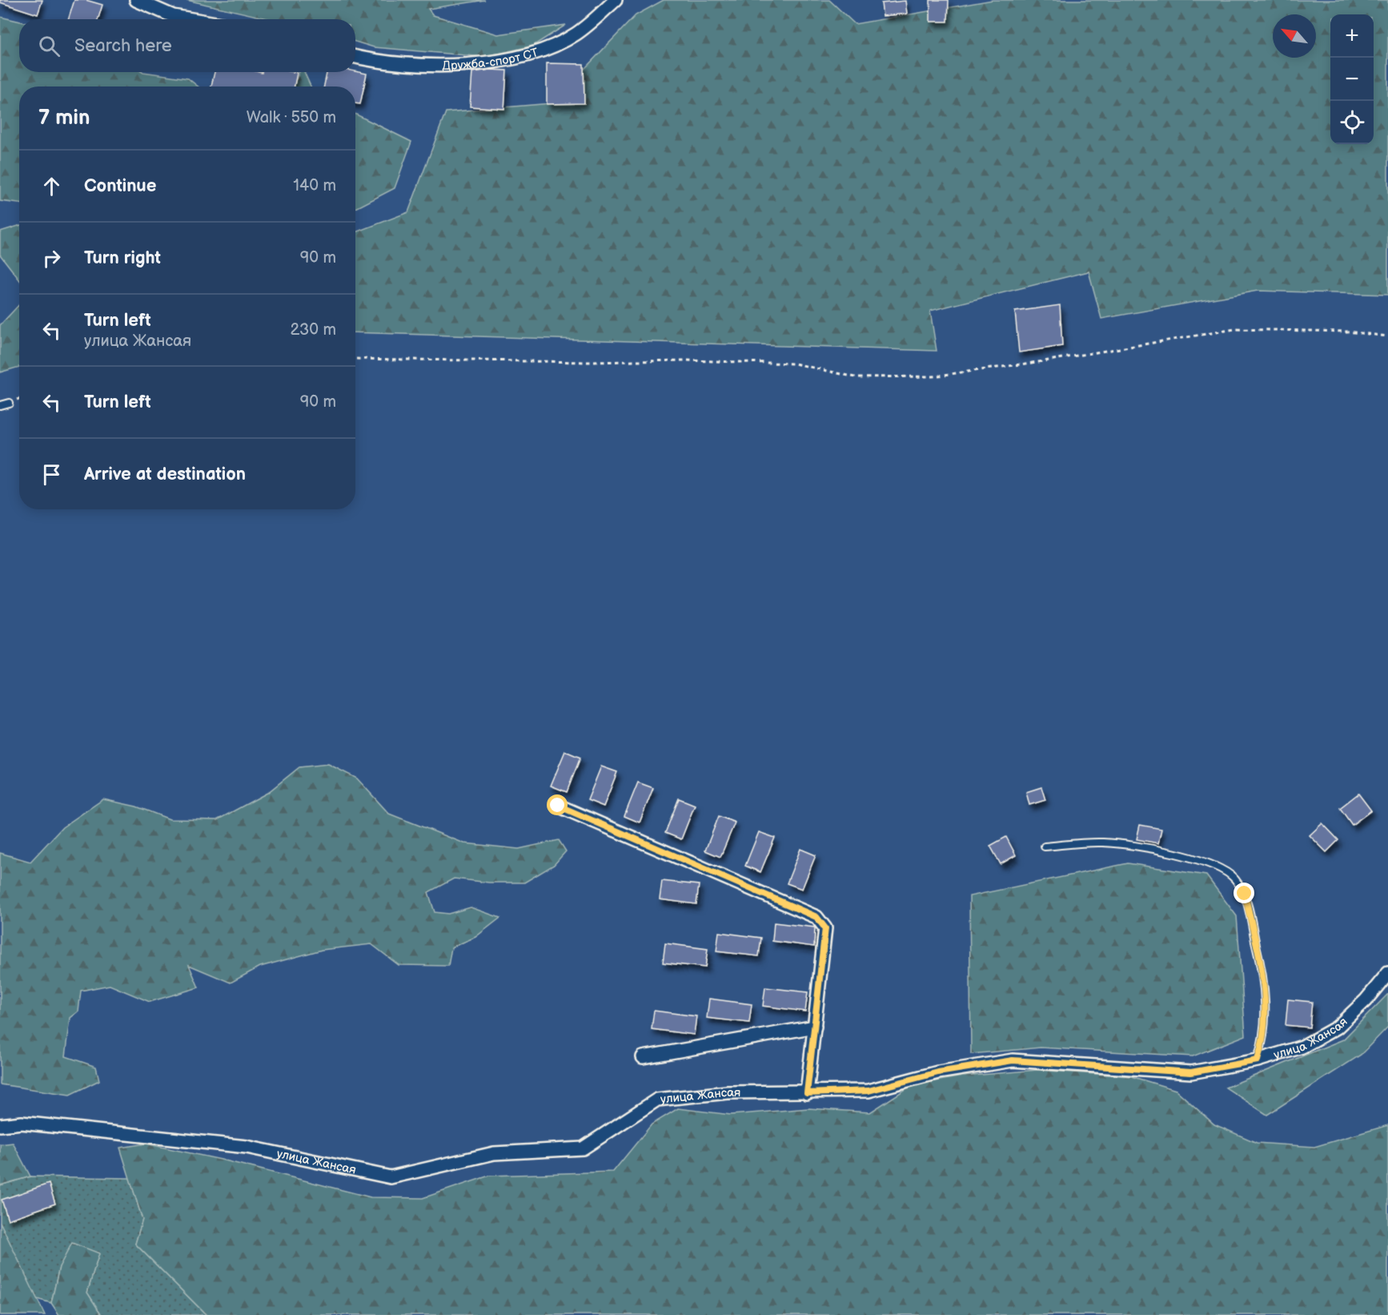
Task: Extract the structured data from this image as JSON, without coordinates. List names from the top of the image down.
{
  "streets": {
    "street": ["Дружба-спорт СТ", "улица Жансая"]
  },
  "north": "top left",
  "page": {
    "map_buttons": ["+", "−"],
    "search": "Search here",
    "heading": ["7 min", "Walk · 550 m"],
    "list": [
      ["Continue", "140 m"],
      ["Turn right", "90 m"],
      ["Turn left", "улица Жансая", "230 m"],
      ["Turn left", "90 m"],
      "Arrive at destination"
    ]
  }
}
